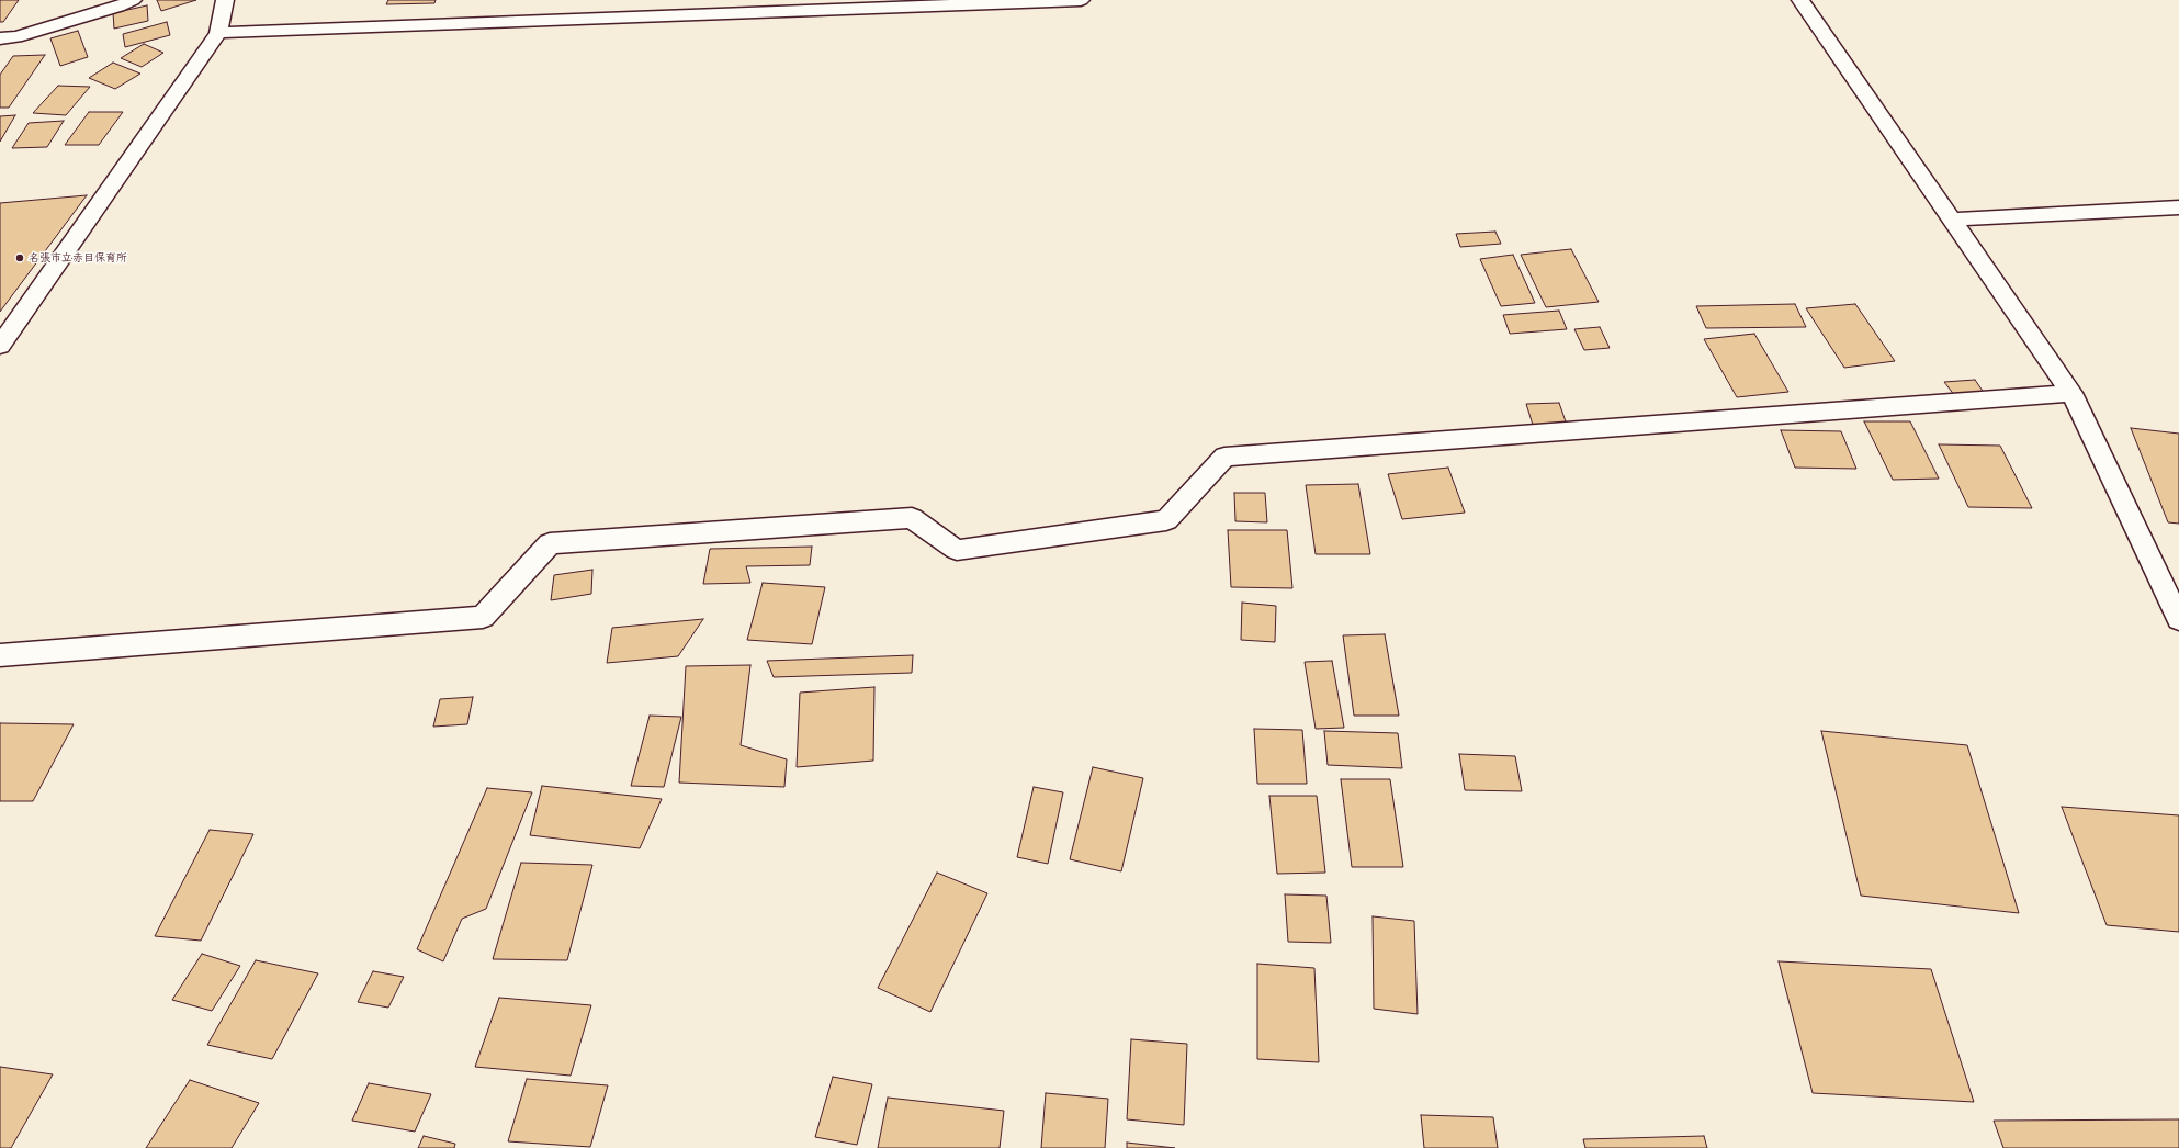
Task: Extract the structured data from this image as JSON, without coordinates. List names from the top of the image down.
{
  "places": ["名張市立赤目保育所"]
}
